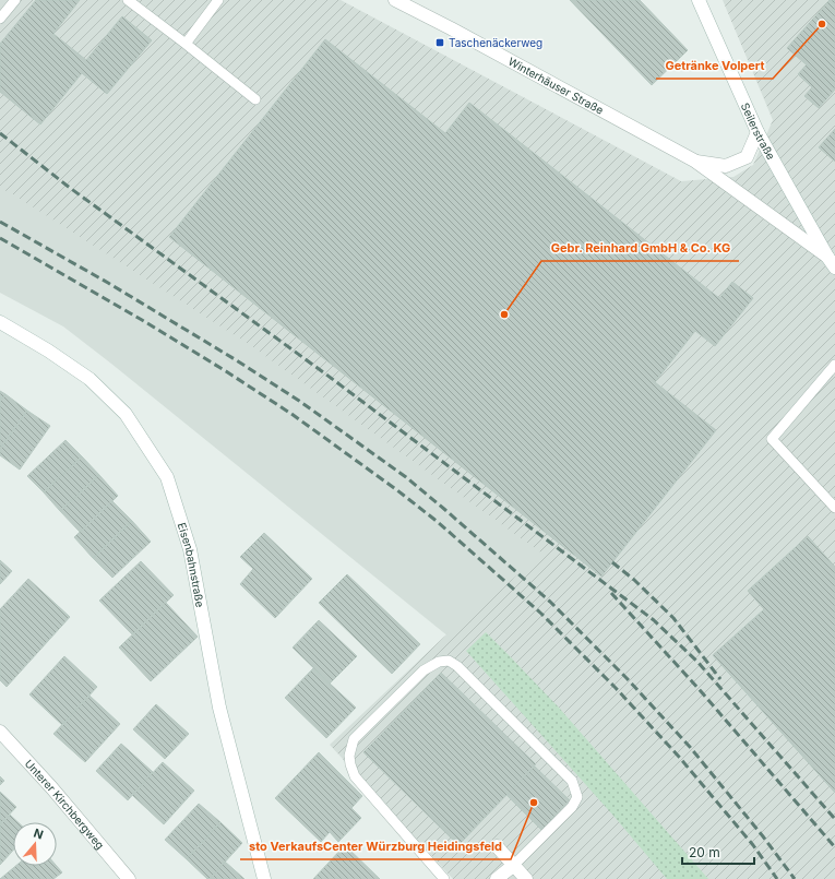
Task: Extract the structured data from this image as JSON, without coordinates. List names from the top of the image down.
{
  "streets": {
    "street": [
      "Winterhäuser Straße",
      "Seilerstraße",
      "Eisenbahnstraße",
      "Unterer Kirchbergweg"
    ]
  },
  "crossings": [
    ["Winterhäuser Straße", "Seilerstraße"]
  ],
  "places": {
    "other": ["Getränke Volpert", "Gebr. Reinhard GmbH & Co. KG", "sto VerkaufsCenter Würzburg Heidingsfeld"],
    "transit": ["Taschenäckerweg"]
  },
  "scale_bar": "20 m",
  "north": "top"
}
